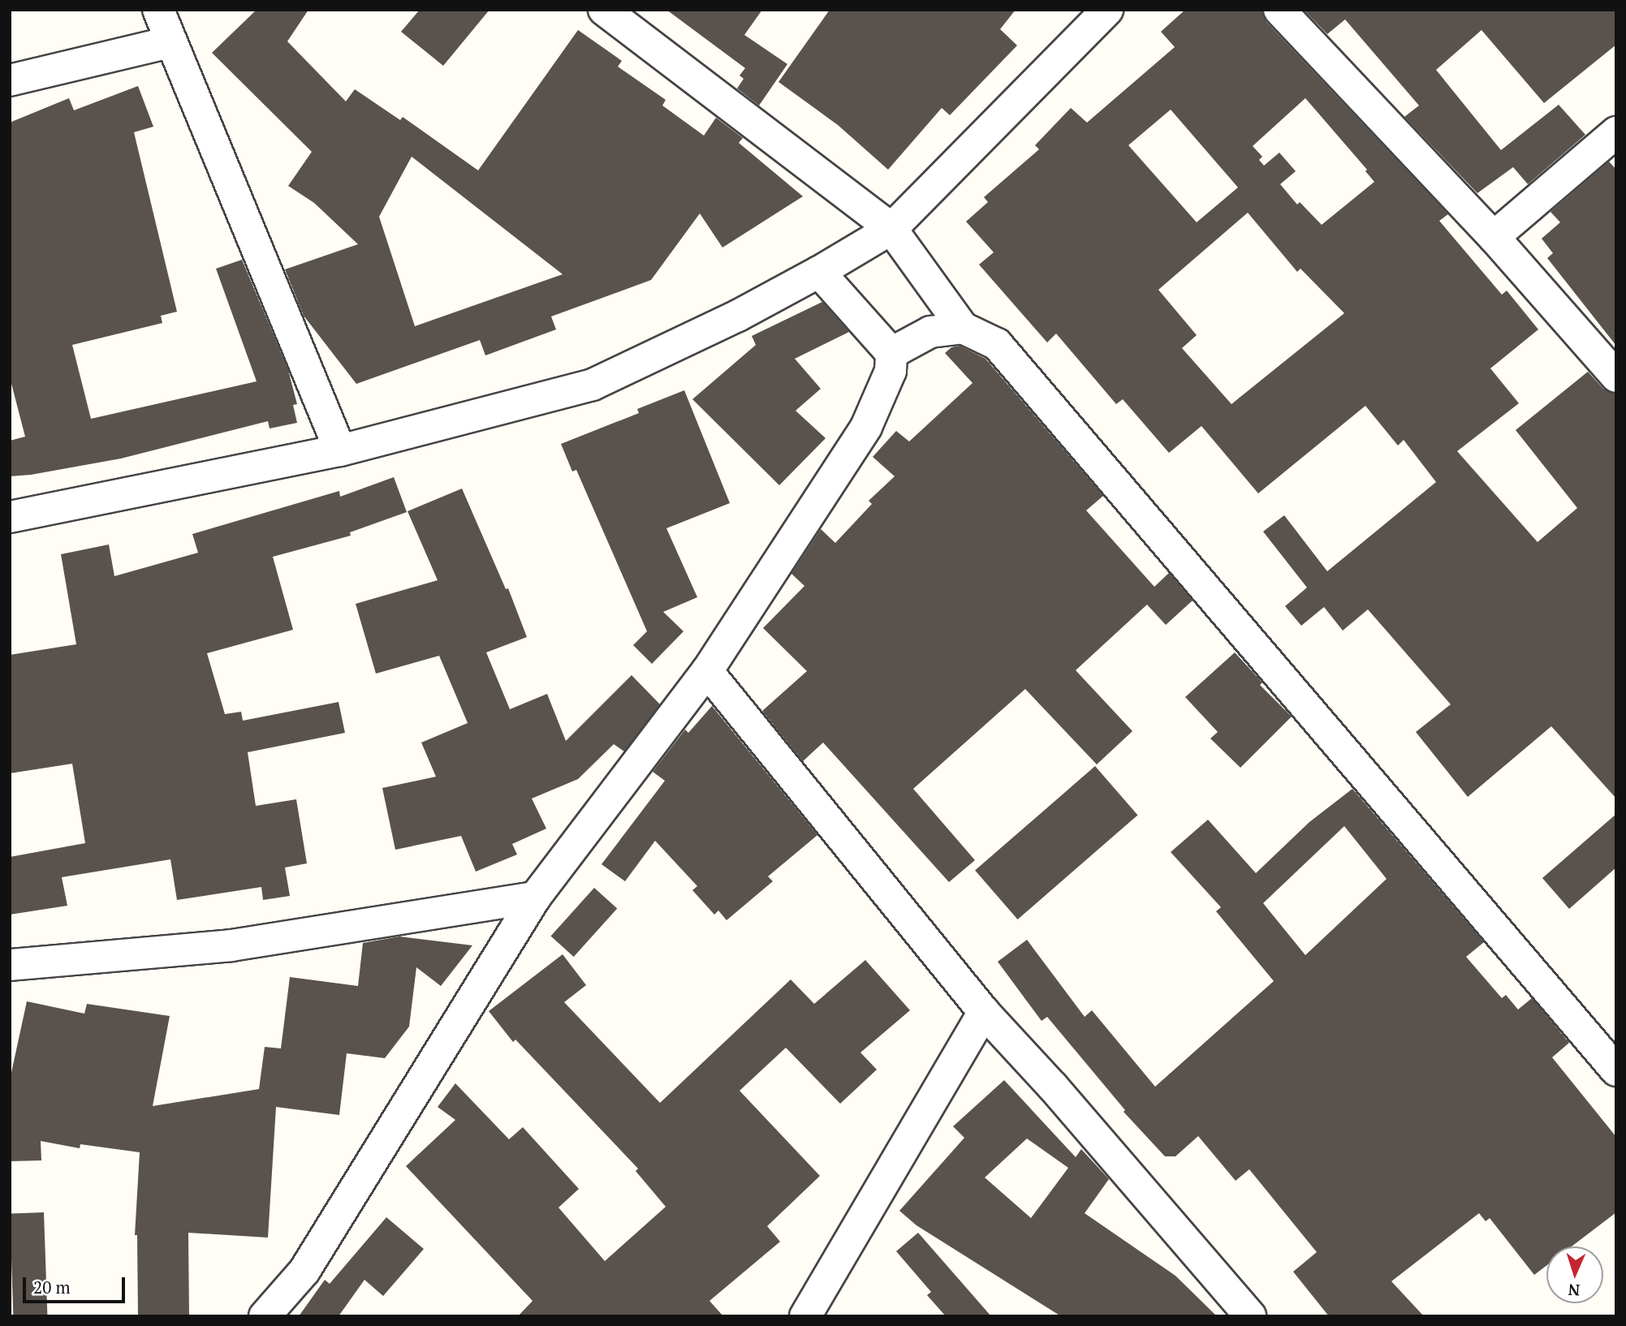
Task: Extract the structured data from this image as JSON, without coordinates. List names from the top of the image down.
{
  "scale_bar": "20 m",
  "north": "bottom"
}
